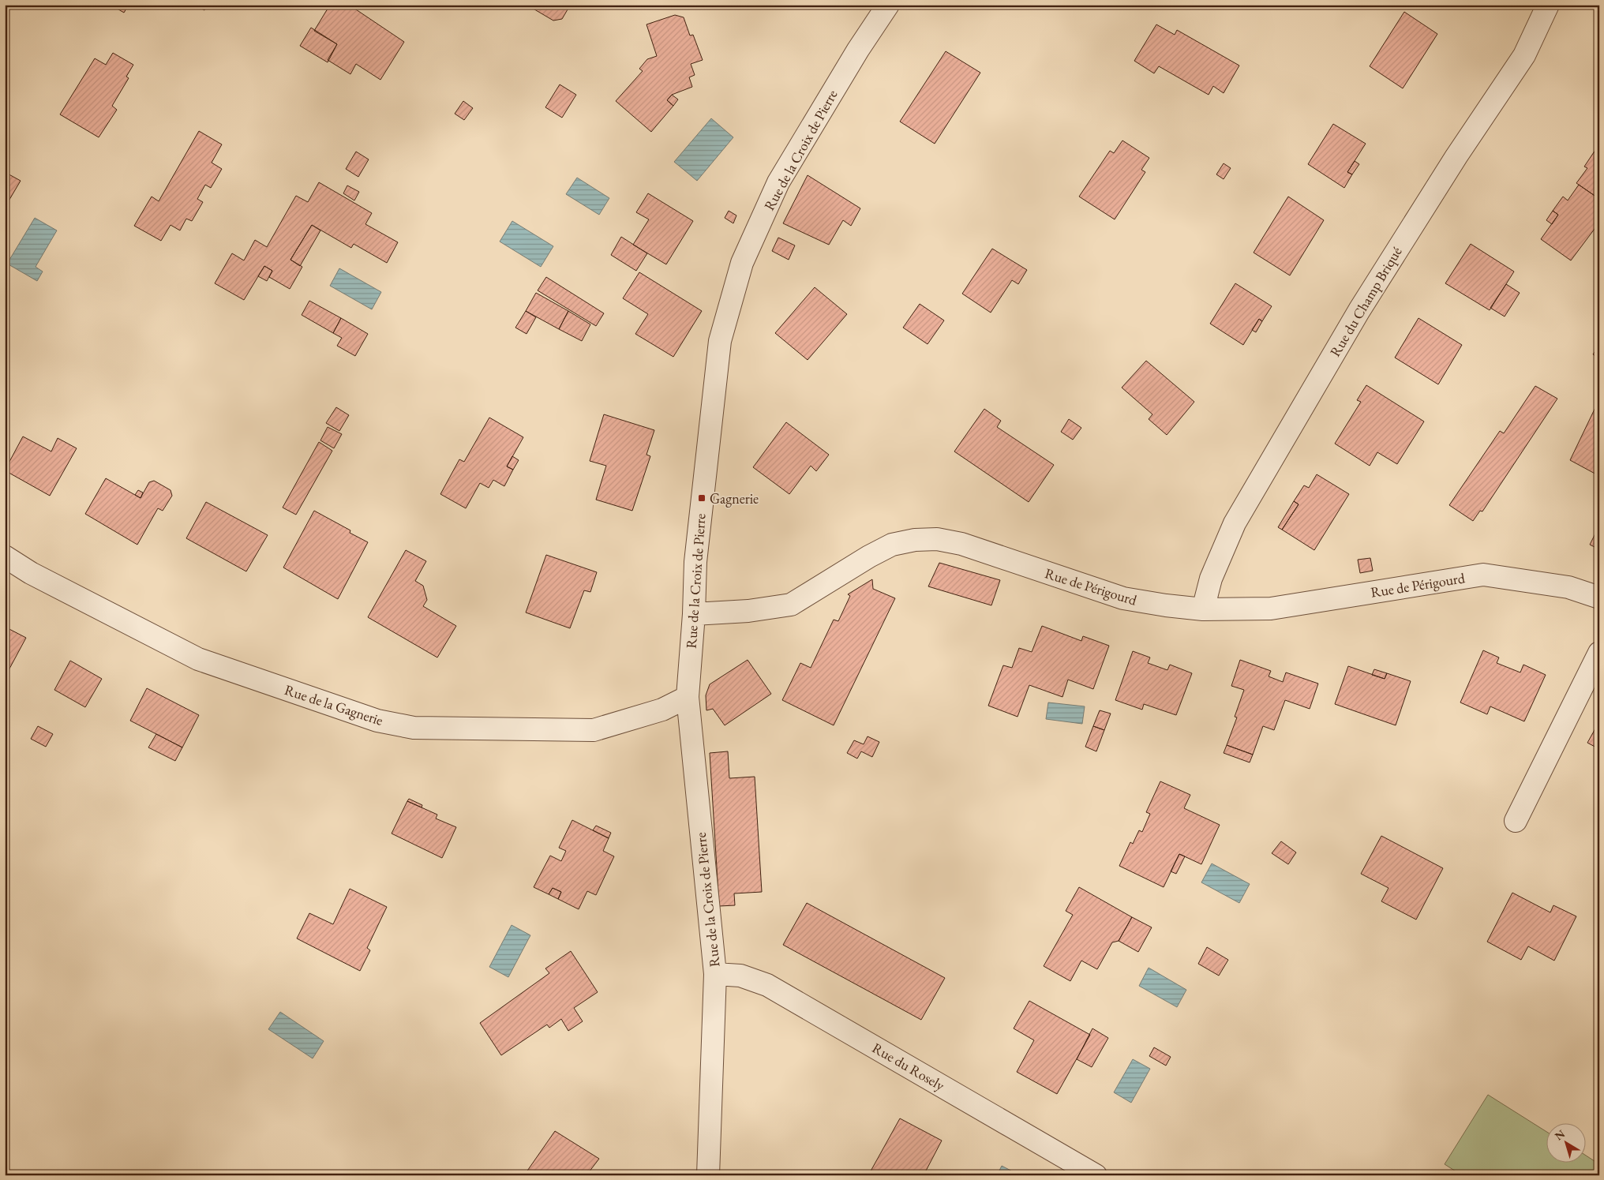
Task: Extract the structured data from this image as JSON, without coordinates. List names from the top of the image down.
{
  "streets": {
    "street": [
      "Rue de la Croix de Pierre",
      "Rue du Champ Briqué",
      "Rue de Périgourd",
      "Rue de la Gagnerie",
      "Rue du Rosely"
    ]
  },
  "crossings": [
    ["Rue de la Croix de Pierre", "Rue de Périgourd"],
    ["Rue de la Croix de Pierre", "Rue de la Gagnerie"],
    ["Rue de la Croix de Pierre", "Rue du Rosely"],
    ["Rue du Champ Briqué", "Rue de Périgourd"]
  ],
  "places": {
    "transit": ["Gagnerie"]
  },
  "north": "top left"
}
